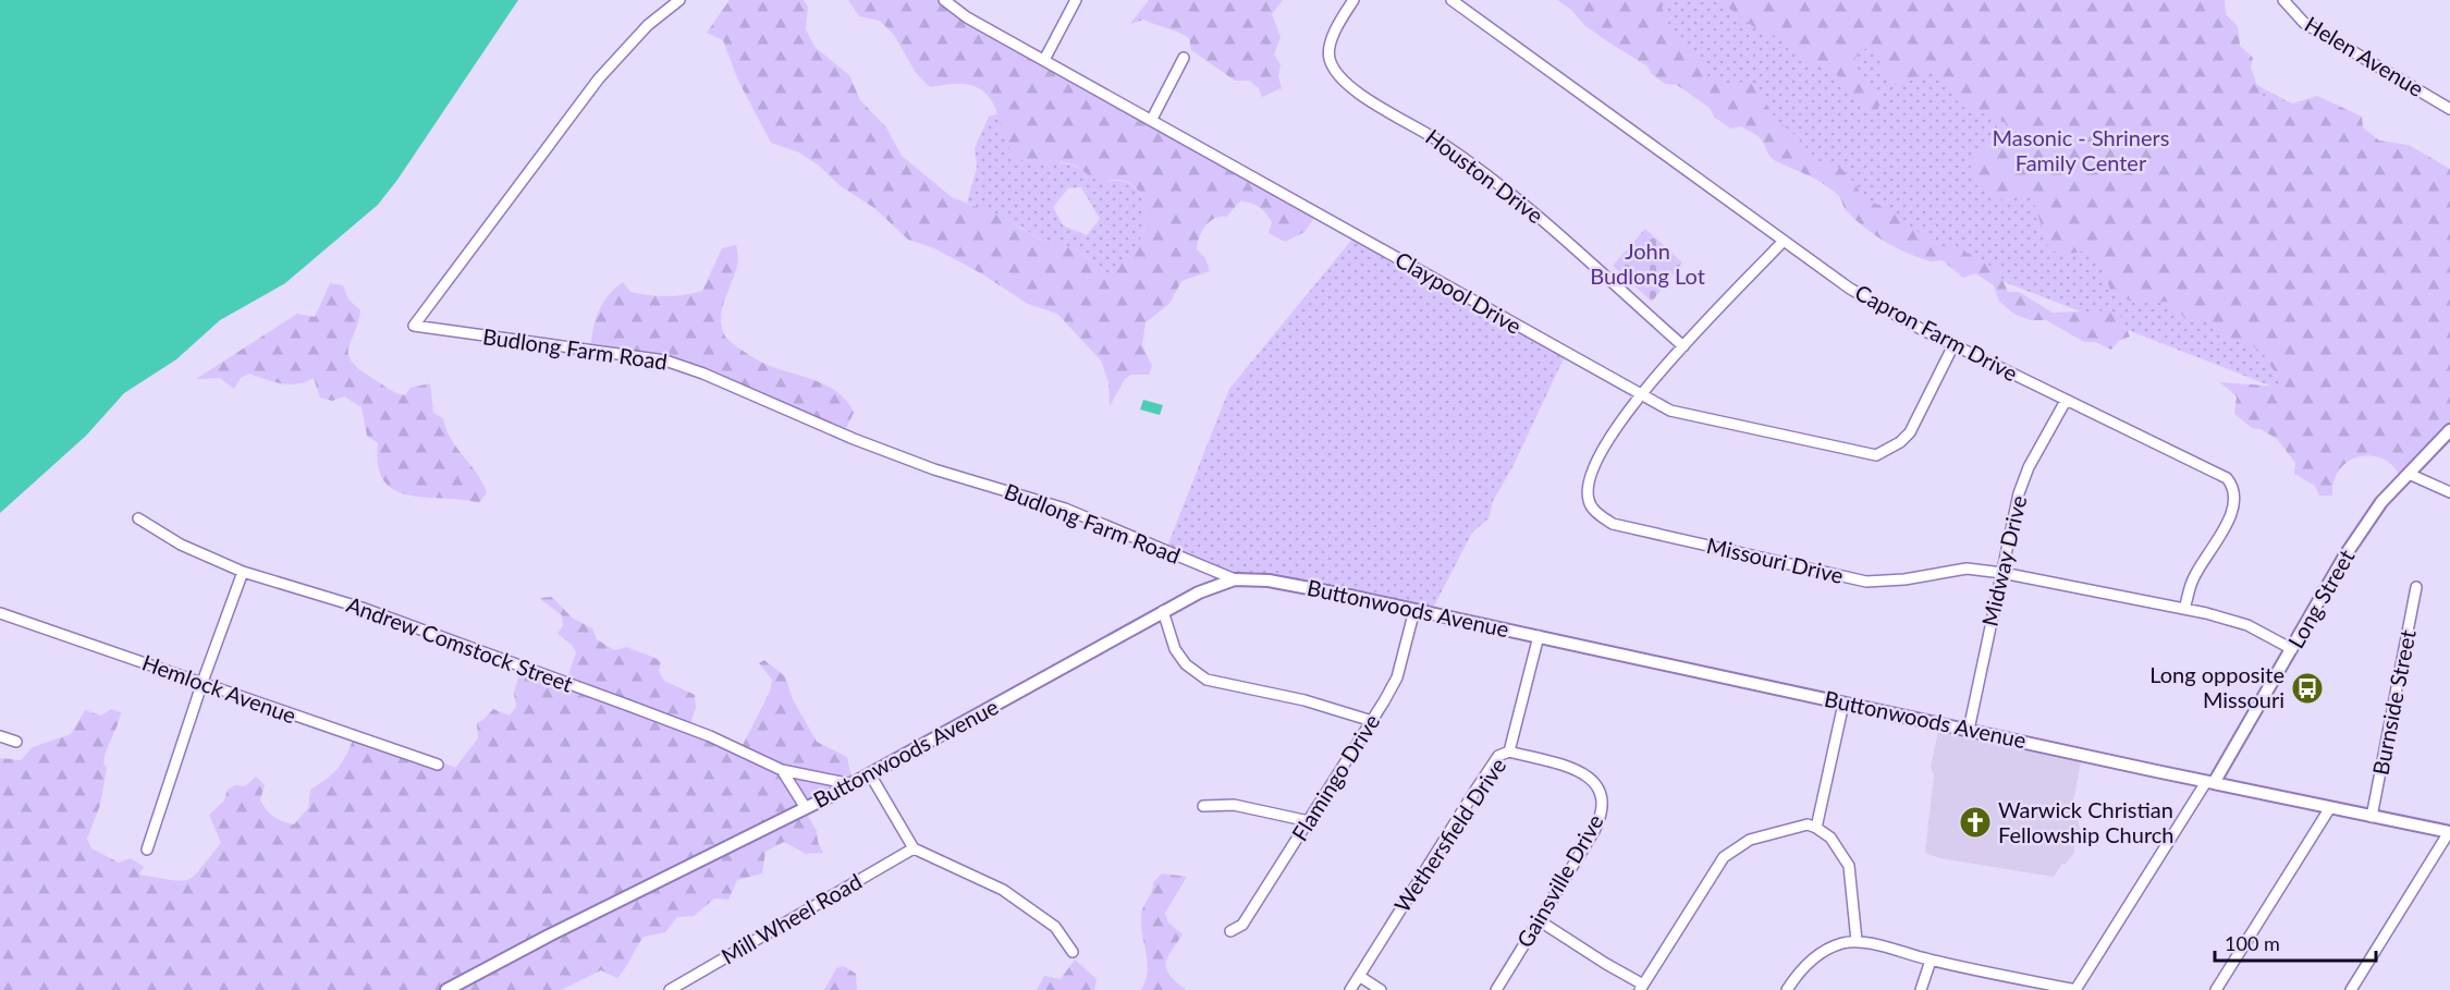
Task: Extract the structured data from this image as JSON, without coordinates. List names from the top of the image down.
{
  "streets": {
    "street": [
      "Helen Avenue",
      "Houston Drive",
      "Claypool Drive",
      "Capron Farm Drive",
      "Budlong Farm Road",
      "Missouri Drive",
      "Midway Drive",
      "Long Street",
      "Buttonwoods Avenue",
      "Andrew Comstock Street",
      "Hemlock Avenue",
      "Burnside Street",
      "Flamingo Drive",
      "Wethersfield Drive",
      "Gainsville Drive",
      "Mill Wheel Road"
    ]
  },
  "crossings": [
    ["Houston Drive", "Missouri Drive"],
    ["Claypool Drive", "Capron Farm Drive"],
    ["Claypool Drive", "Missouri Drive"],
    ["Capron Farm Drive", "Missouri Drive"],
    ["Capron Farm Drive", "Midway Drive"],
    ["Budlong Farm Road", "Buttonwoods Avenue"],
    ["Missouri Drive", "Midway Drive"],
    ["Missouri Drive", "Long Street"],
    ["Midway Drive", "Buttonwoods Avenue"],
    ["Long Street", "Buttonwoods Avenue"],
    ["Buttonwoods Avenue", "Andrew Comstock Street"],
    ["Buttonwoods Avenue", "Burnside Street"],
    ["Buttonwoods Avenue", "Flamingo Drive"],
    ["Buttonwoods Avenue", "Wethersfield Drive"],
    ["Wethersfield Drive", "Gainsville Drive"]
  ],
  "parks": ["Masonic - Shriners Family Center", "John Budlong Lot"],
  "places": {
    "bus stop": ["Long opposite Missouri"],
    "church": ["Warwick Christian Fellowship Church"]
  },
  "scale_bar": "100 m"
}
